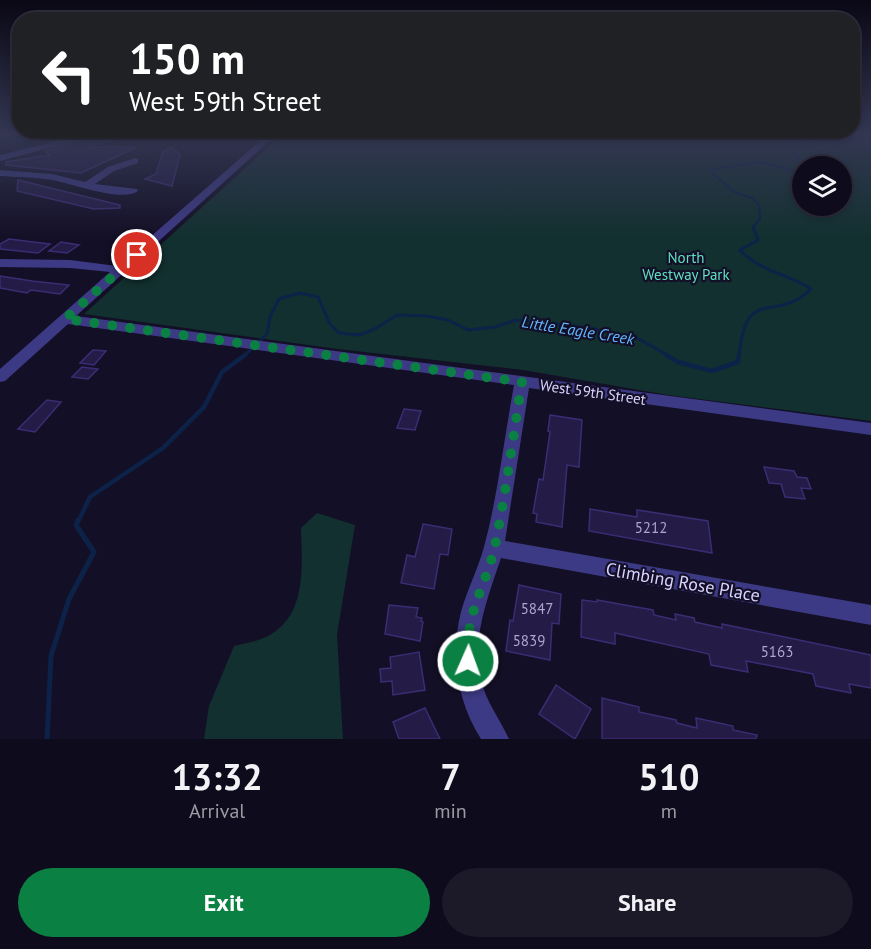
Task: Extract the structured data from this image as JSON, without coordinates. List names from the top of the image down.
{
  "streets": {
    "street": ["West 59th Street", "Climbing Rose Place"]
  },
  "water": ["Little Eagle Creek"],
  "parks": ["North Westway Park"],
  "house_numbers": [
    "5212",
    "5847",
    "5839",
    "5163"
  ],
  "page": {
    "turn": ["150 m", "West 59th Street"],
    "eta": [
      "13:32",
      "Arrival",
      "7",
      "min",
      "510",
      "m"
    ],
    "buttons": ["Exit", "Share"]
  }
}
